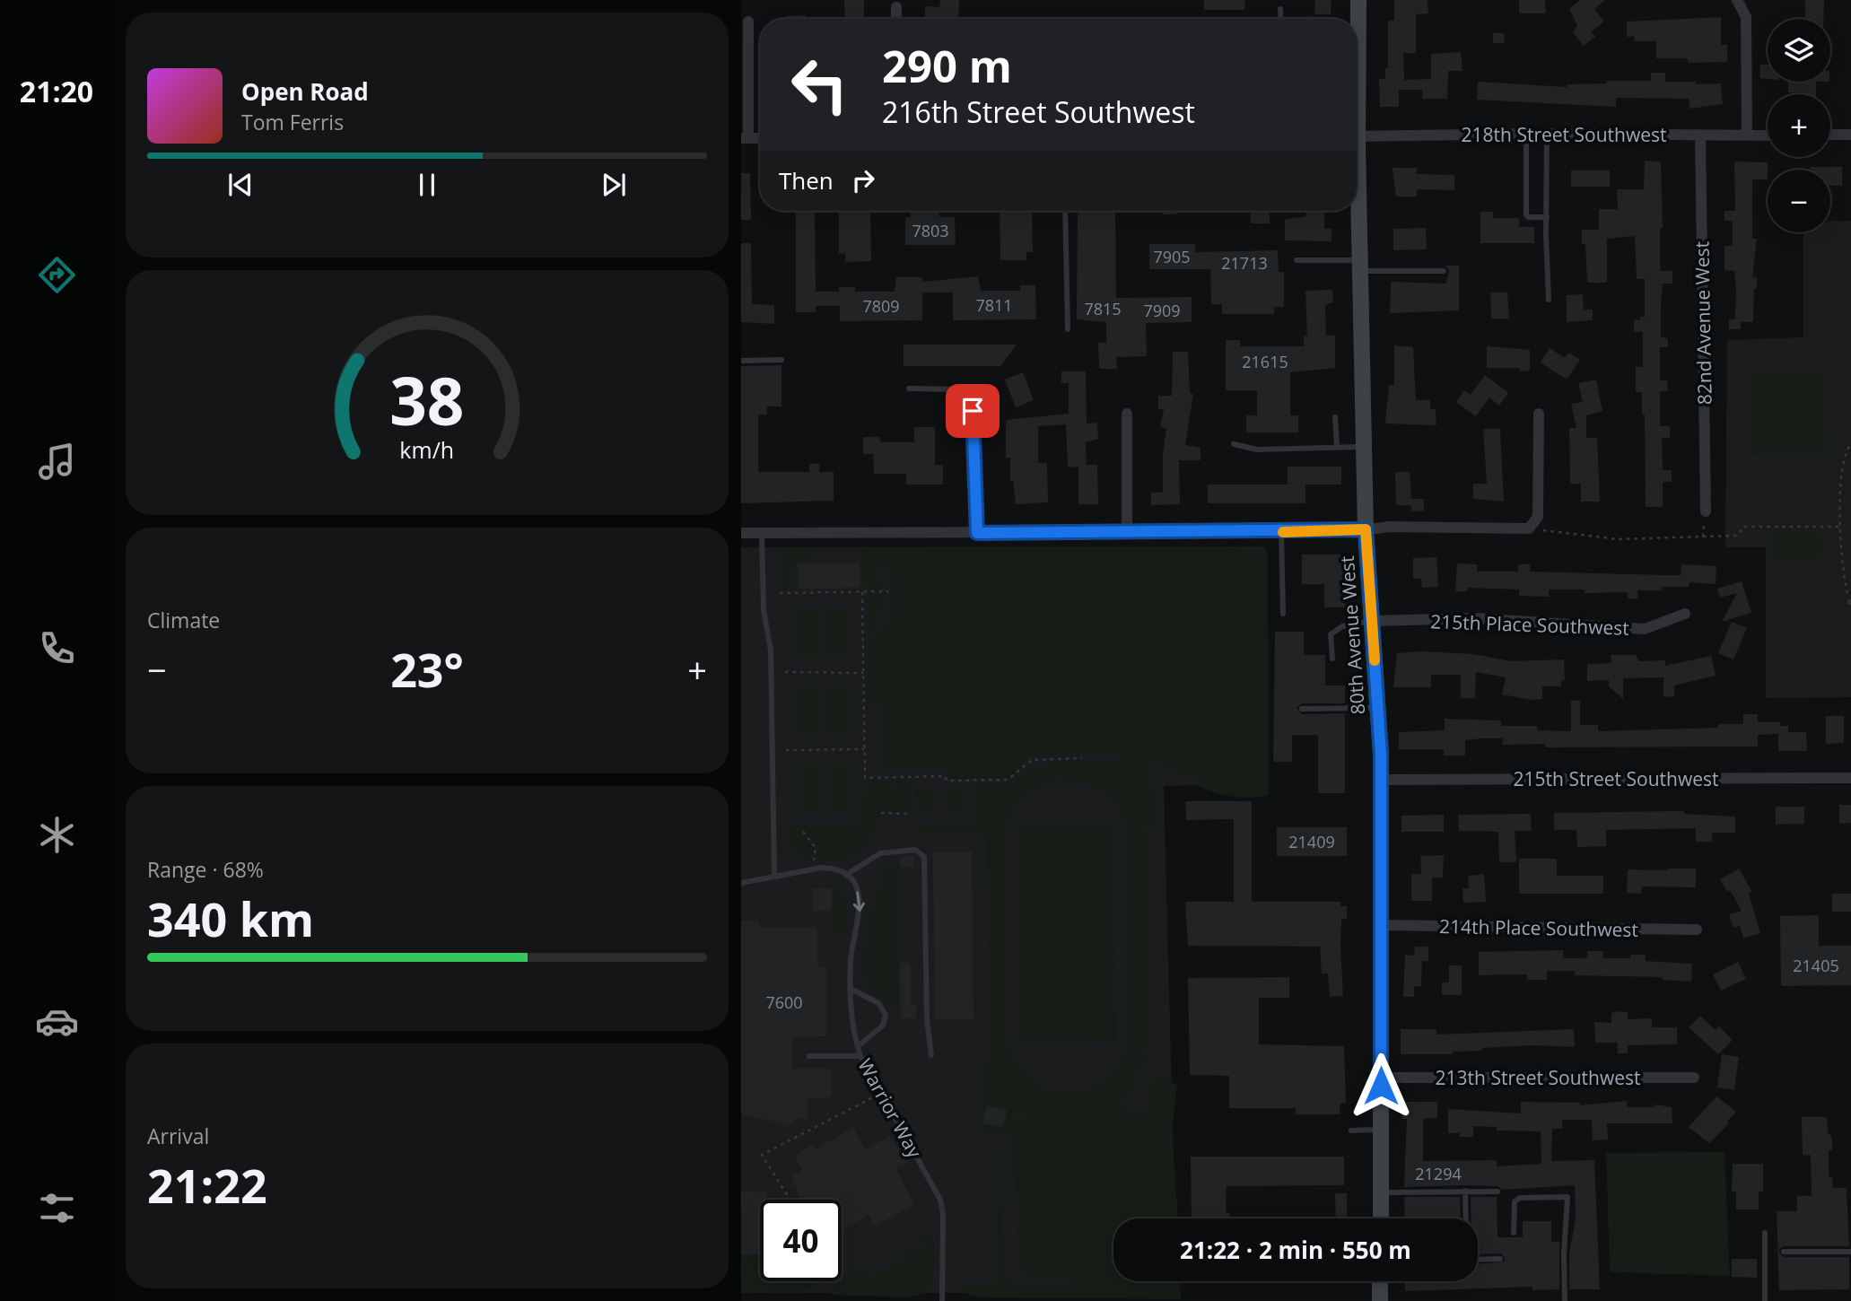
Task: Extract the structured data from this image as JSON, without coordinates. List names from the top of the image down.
{
  "streets": {
    "street": [
      "218th Street Southwest",
      "82nd Avenue West",
      "215th Place Southwest",
      "80th Avenue West",
      "215th Street Southwest",
      "214th Place Southwest",
      "213th Street Southwest"
    ],
    "lane": ["Warrior Way"]
  },
  "crossings": [
    ["218th Street Southwest", "82nd Avenue West"],
    ["215th Place Southwest", "80th Avenue West"],
    ["80th Avenue West", "215th Street Southwest"],
    ["80th Avenue West", "214th Place Southwest"],
    ["80th Avenue West", "213th Street Southwest"]
  ],
  "house_numbers": [
    "7803",
    "7905",
    "21713",
    "7811",
    "7809",
    "7815",
    "7909",
    "21615",
    "21409",
    "21405",
    "7600",
    "21294"
  ],
  "page": {
    "tabs": "21:20",
    "map_buttons": ["+", "−"],
    "turn": ["290 m", "216th Street Southwest"],
    "song": ["Open Road", "Tom Ferris"],
    "then": "Then",
    "tile": [
      "Climate",
      ["Range · 68%", "340 km"],
      ["Arrival", "21:22"]
    ],
    "heat": ["−", "23°", "+"],
    "limit": "40",
    "trip": "21:22 · 2 min · 550 m",
    "gauge": ["38", "km/h"]
  }
}
